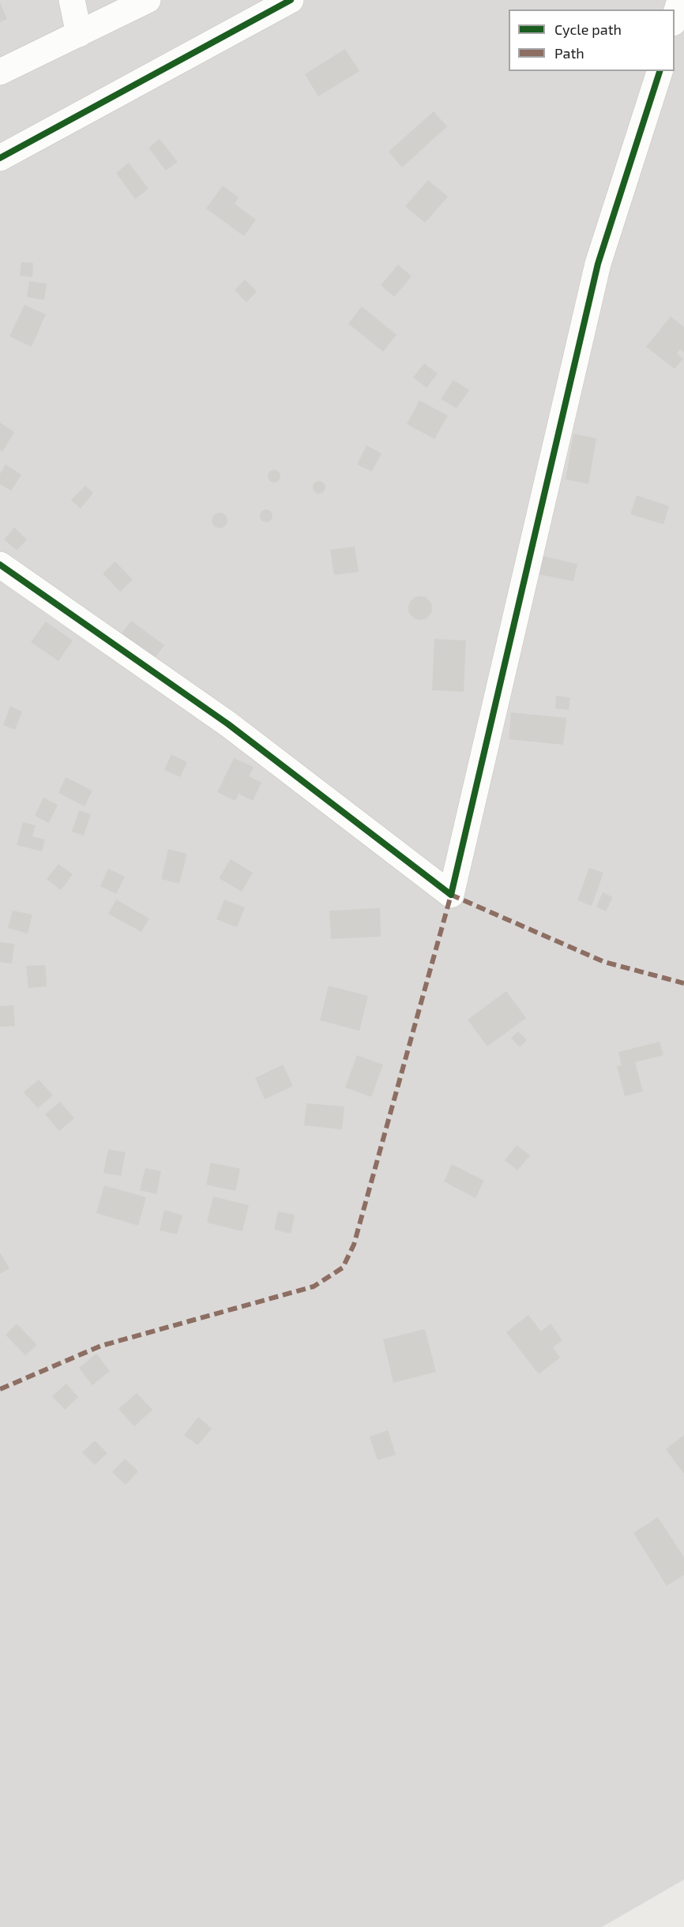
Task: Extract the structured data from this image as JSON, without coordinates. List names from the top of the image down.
{
  "legend": ["Cycle path", "Path"]
}
